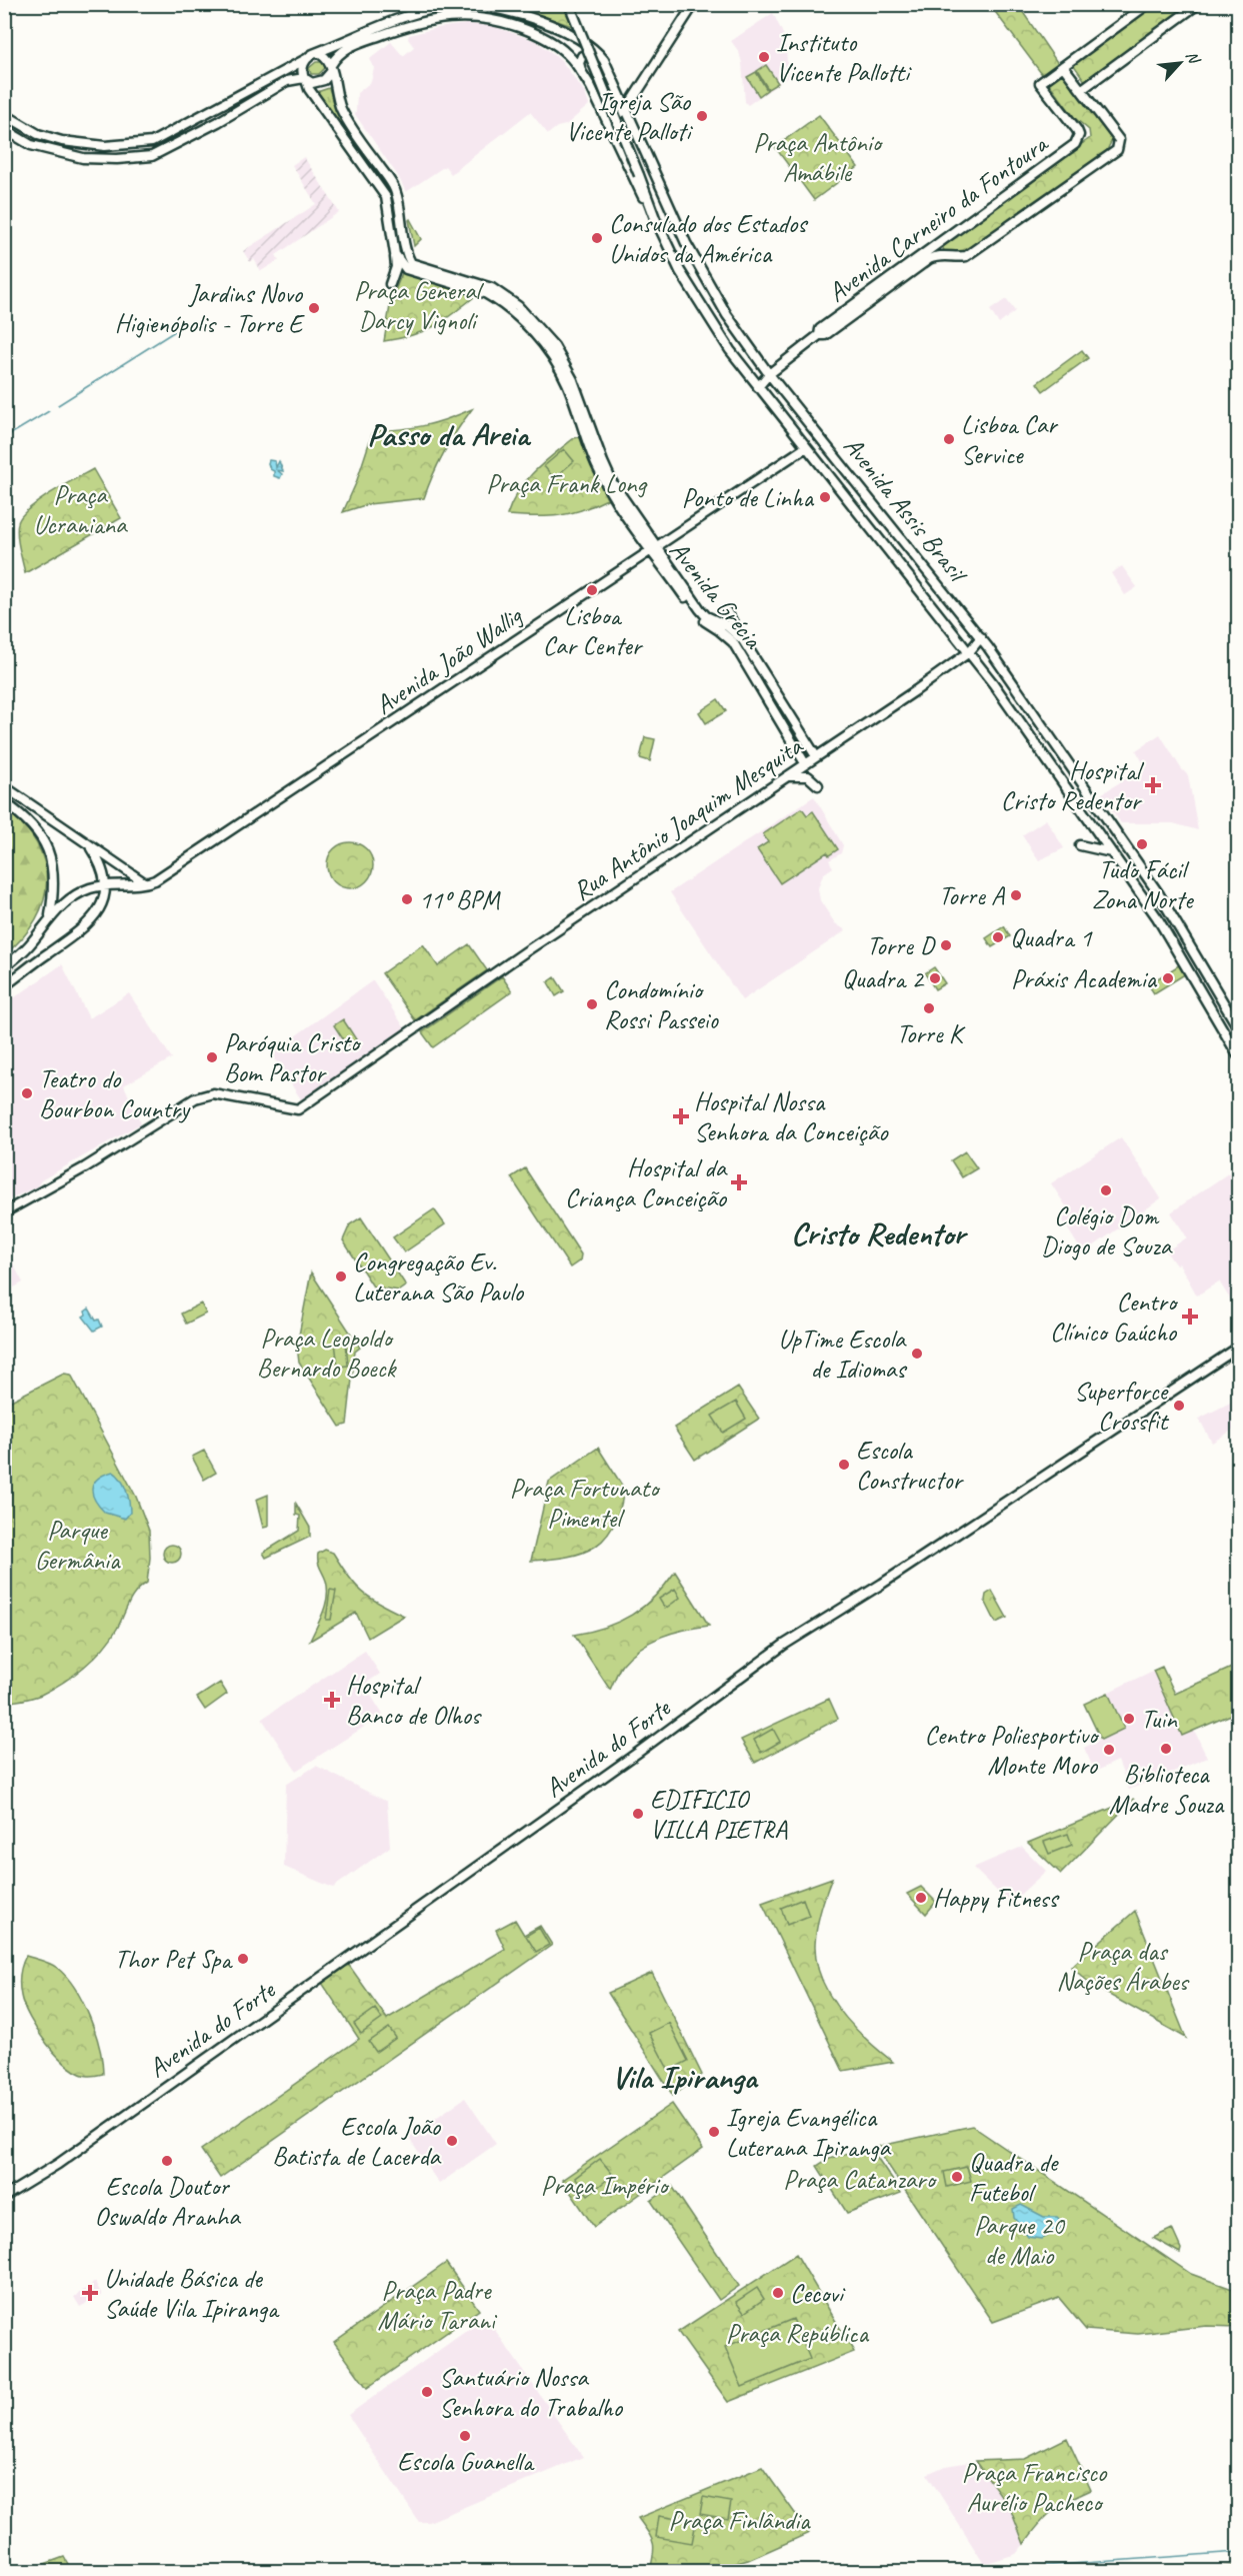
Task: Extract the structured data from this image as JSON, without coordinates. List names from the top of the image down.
{
  "streets": {
    "main road": [
      "Avenida Carneiro da Fontoura",
      "Avenida Assis Brasil",
      "Avenida Grécia",
      "Avenida João Wallig",
      "Rua Antônio Joaquim Mesquita",
      "Avenida do Forte"
    ]
  },
  "crossings": [
    ["Avenida Carneiro da Fontoura", "Avenida Assis Brasil"],
    ["Avenida Assis Brasil", "Avenida Grécia"],
    ["Avenida Assis Brasil", "Avenida João Wallig"],
    ["Avenida Assis Brasil", "Rua Antônio Joaquim Mesquita"],
    ["Avenida Grécia", "Avenida João Wallig"],
    ["Avenida Grécia", "Rua Antônio Joaquim Mesquita"]
  ],
  "districts": ["Passo da Areia", "Cristo Redentor", "Vila Ipiranga"],
  "parks": [
    "Praça Antônio Amábile",
    "Praça General Darcy Vignoli",
    "Praça Frank Long",
    "Praça Ucraniana",
    "Praça Leopoldo Bernardo Boeck",
    "Praça Fortunato Pimentel",
    "Parque Germânia",
    "Praça das Nações Árabes",
    "Praça Catanzaro",
    "Praça Império",
    "Parque 20 de Maio",
    "Praça Padre Mário Tarani",
    "Praça República",
    "Praça Francisco Aurélio Pacheco",
    "Praça Finlândia"
  ],
  "places": {
    "other": [
      "Instituto Vicente Pallotti",
      "Igreja São Vicente Palloti",
      "Consulado dos Estados Unidos da América",
      "Jardins Novo Higienópolis - Torre E",
      "Lisboa Car Service",
      "Ponto de Linha",
      "Lisboa Car Center",
      "Tudo Fácil Zona Norte",
      "Torre A",
      "11º BPM",
      "Quadra 1",
      "Torre D",
      "Quadra 2",
      "Práxis Academia",
      "Condomínio Rossi Passeio",
      "Torre K",
      "Paróquia Cristo Bom Pastor",
      "Teatro do Bourbon Country",
      "Colégio Dom Diogo de Souza",
      "Congregação Ev. Luterana São Paulo",
      "UpTime Escola de Idiomas",
      "Superforce Crossfit",
      "Escola Constructor",
      "Tuin",
      "Biblioteca Madre Souza",
      "Centro Poliesportivo Monte Moro",
      "EDIFICIO VILLA PIETRA",
      "Happy Fitness",
      "Thor Pet Spa",
      "Igreja Evangélica Luterana Ipiranga",
      "Escola João Batista de Lacerda",
      "Escola Doutor Oswaldo Aranha",
      "Quadra de Futebol",
      "Cecovi",
      "Santuário Nossa Senhora do Trabalho",
      "Escola Guanella"
    ],
    "health": [
      "Hospital Cristo Redentor",
      "Hospital Nossa Senhora da Conceição",
      "Hospital da Criança Conceição",
      "Centro Clínico Gaúcho",
      "Hospital Banco de Olhos",
      "Unidade Básica de Saúde Vila Ipiranga"
    ]
  },
  "north": "top right"
}
